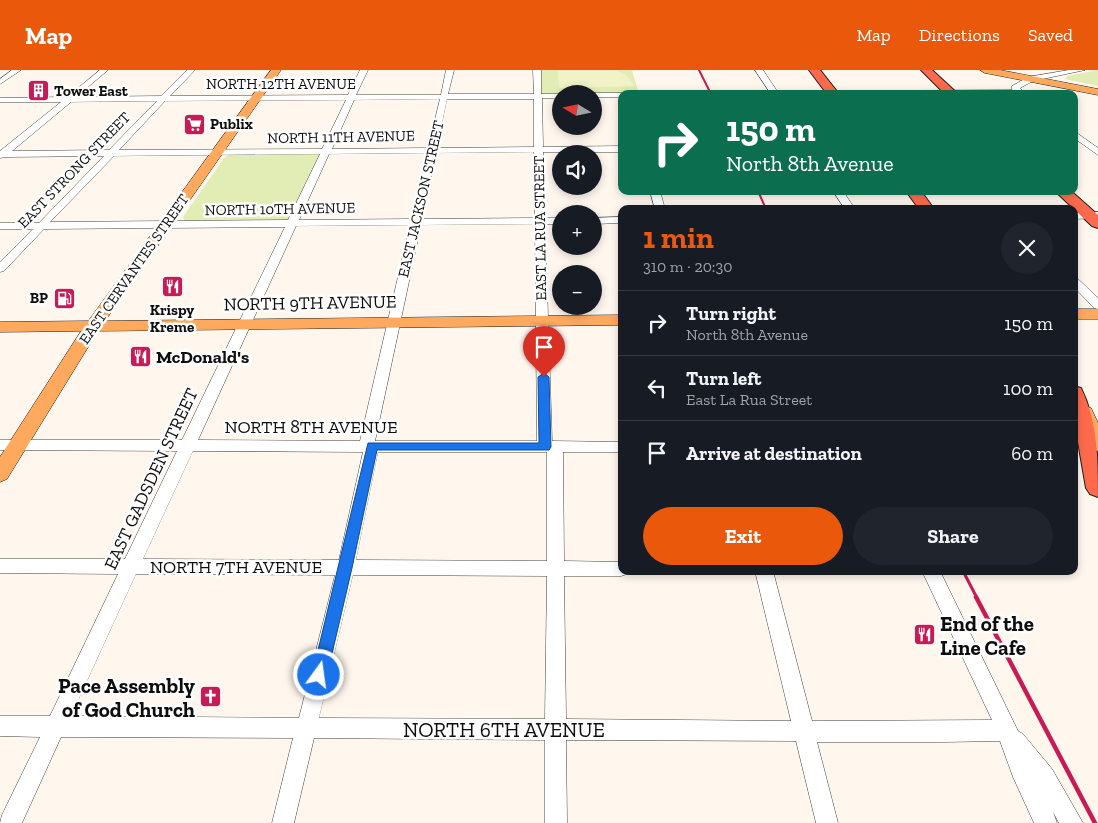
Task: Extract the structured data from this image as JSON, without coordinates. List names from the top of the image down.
{
  "streets": {
    "main road": ["EAST CERVANTES STREET", "NORTH 9TH AVENUE"],
    "street": [
      "NORTH 12TH AVENUE",
      "NORTH 11TH AVENUE",
      "EAST STRONG STREET",
      "EAST JACKSON STREET",
      "NORTH 10TH AVENUE",
      "EAST LA RUA STREET",
      "NORTH 8TH AVENUE",
      "EAST GADSDEN STREET",
      "NORTH 7TH AVENUE",
      "NORTH 6TH AVENUE"
    ]
  },
  "crossings": [
    ["NORTH 12TH AVENUE", "EAST STRONG STREET"],
    ["NORTH 12TH AVENUE", "EAST JACKSON STREET"],
    ["NORTH 12TH AVENUE", "EAST LA RUA STREET"],
    ["NORTH 12TH AVENUE", "EAST CERVANTES STREET"],
    ["NORTH 12TH AVENUE", "EAST GADSDEN STREET"],
    ["NORTH 11TH AVENUE", "EAST STRONG STREET"],
    ["NORTH 11TH AVENUE", "EAST JACKSON STREET"],
    ["NORTH 11TH AVENUE", "EAST LA RUA STREET"],
    ["NORTH 11TH AVENUE", "EAST CERVANTES STREET"],
    ["NORTH 11TH AVENUE", "EAST GADSDEN STREET"],
    ["EAST STRONG STREET", "NORTH 10TH AVENUE"],
    ["EAST JACKSON STREET", "NORTH 10TH AVENUE"],
    ["EAST JACKSON STREET", "NORTH 9TH AVENUE"],
    ["EAST JACKSON STREET", "NORTH 8TH AVENUE"],
    ["EAST JACKSON STREET", "NORTH 7TH AVENUE"],
    ["EAST JACKSON STREET", "NORTH 6TH AVENUE"],
    ["NORTH 10TH AVENUE", "EAST LA RUA STREET"],
    ["NORTH 10TH AVENUE", "EAST CERVANTES STREET"],
    ["NORTH 10TH AVENUE", "EAST GADSDEN STREET"],
    ["EAST LA RUA STREET", "NORTH 9TH AVENUE"],
    ["EAST LA RUA STREET", "NORTH 8TH AVENUE"],
    ["EAST LA RUA STREET", "NORTH 7TH AVENUE"],
    ["EAST LA RUA STREET", "NORTH 6TH AVENUE"],
    ["EAST CERVANTES STREET", "NORTH 9TH AVENUE"],
    ["EAST CERVANTES STREET", "NORTH 8TH AVENUE"],
    ["NORTH 9TH AVENUE", "EAST GADSDEN STREET"],
    ["NORTH 8TH AVENUE", "EAST GADSDEN STREET"],
    ["EAST GADSDEN STREET", "NORTH 7TH AVENUE"],
    ["EAST GADSDEN STREET", "NORTH 6TH AVENUE"]
  ],
  "places": {
    "building": ["Tower East"],
    "supermarket": ["Publix"],
    "restaurant": ["Krispy Kreme", "McDonald's", "End of the Line Cafe"],
    "fuel station": ["BP"],
    "church": ["Pace Assembly of God Church"]
  },
  "north": "left",
  "page": {
    "header": "Map",
    "nav": ["Map", "Directions", "Saved"],
    "map_buttons": ["+", "−"],
    "turn": ["150 m", "North 8th Avenue"],
    "heading": ["1 min", "310 m · 20:30"],
    "list": [
      {
        "name": "Turn right",
        "note": "North 8th Avenue",
        "value": "150 m"
      },
      {
        "name": "Turn left",
        "note": "East La Rua Street",
        "value": "100 m"
      },
      {
        "name": "Arrive at destination",
        "value": "60 m"
      }
    ],
    "buttons": ["Exit", "Share"]
  }
}
